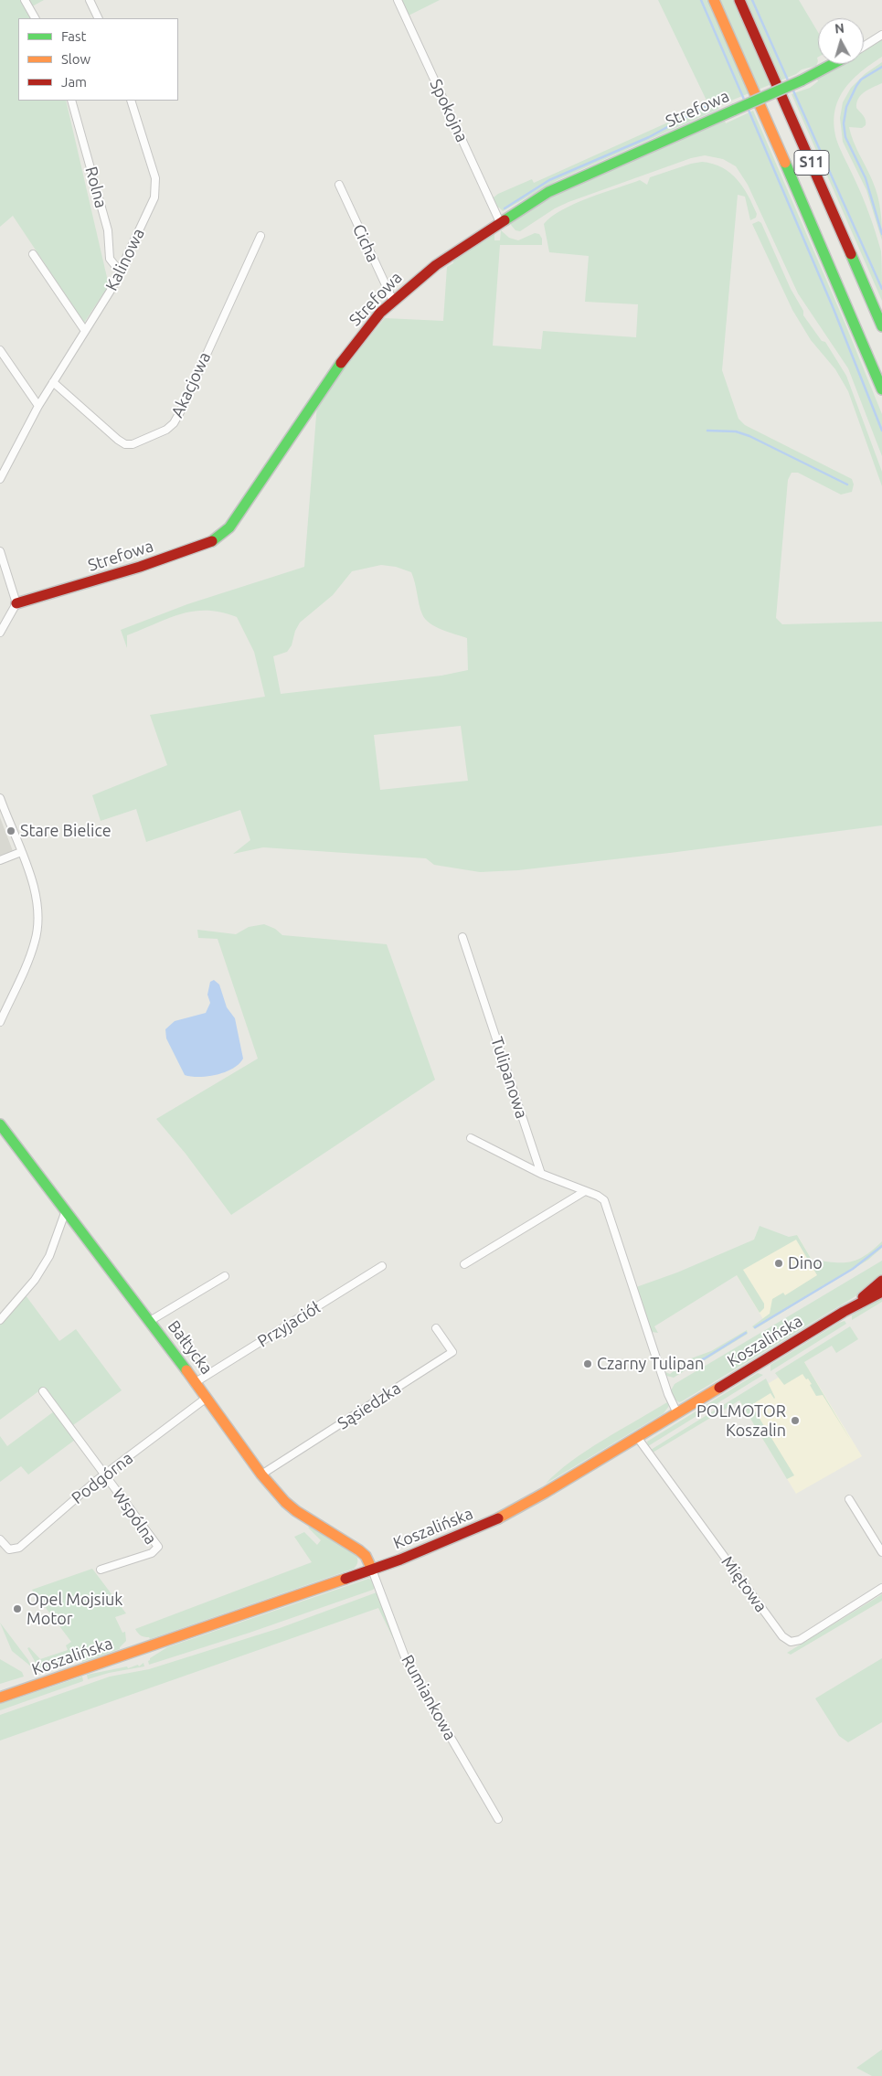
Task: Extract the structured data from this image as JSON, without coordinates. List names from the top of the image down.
{
  "streets": {
    "main road": [
      "Strefowa",
      "S11",
      "Koszalińska",
      "Bałtycka"
    ],
    "street": [
      "Spokojna",
      "Rolna",
      "Cicha",
      "Kalinowa",
      "Akacjowa",
      "Tulipanowa",
      "Przyjaciół",
      "Sąsiedzka",
      "Podgórna",
      "Wspólna",
      "Miętowa",
      "Rumiankowa"
    ]
  },
  "crossings": [
    ["Strefowa", "Spokojna"],
    ["Strefowa", "Cicha"],
    ["Rolna", "Kalinowa"],
    ["Kalinowa", "Akacjowa"],
    ["Przyjaciół", "Bałtycka"],
    ["Koszalińska", "Bałtycka"],
    ["Koszalińska", "Miętowa"],
    ["Koszalińska", "Rumiankowa"],
    ["Bałtycka", "Sąsiedzka"],
    ["Bałtycka", "Podgórna"],
    ["Bałtycka", "Rumiankowa"],
    ["Podgórna", "Wspólna"]
  ],
  "places": [
    "Stare Bielice",
    "Dino",
    "Czarny Tulipan",
    "POLMOTOR Koszalin",
    "Opel Mojsiuk Motor"
  ],
  "legend": ["Fast", "Slow", "Jam"],
  "north": "top"
}
